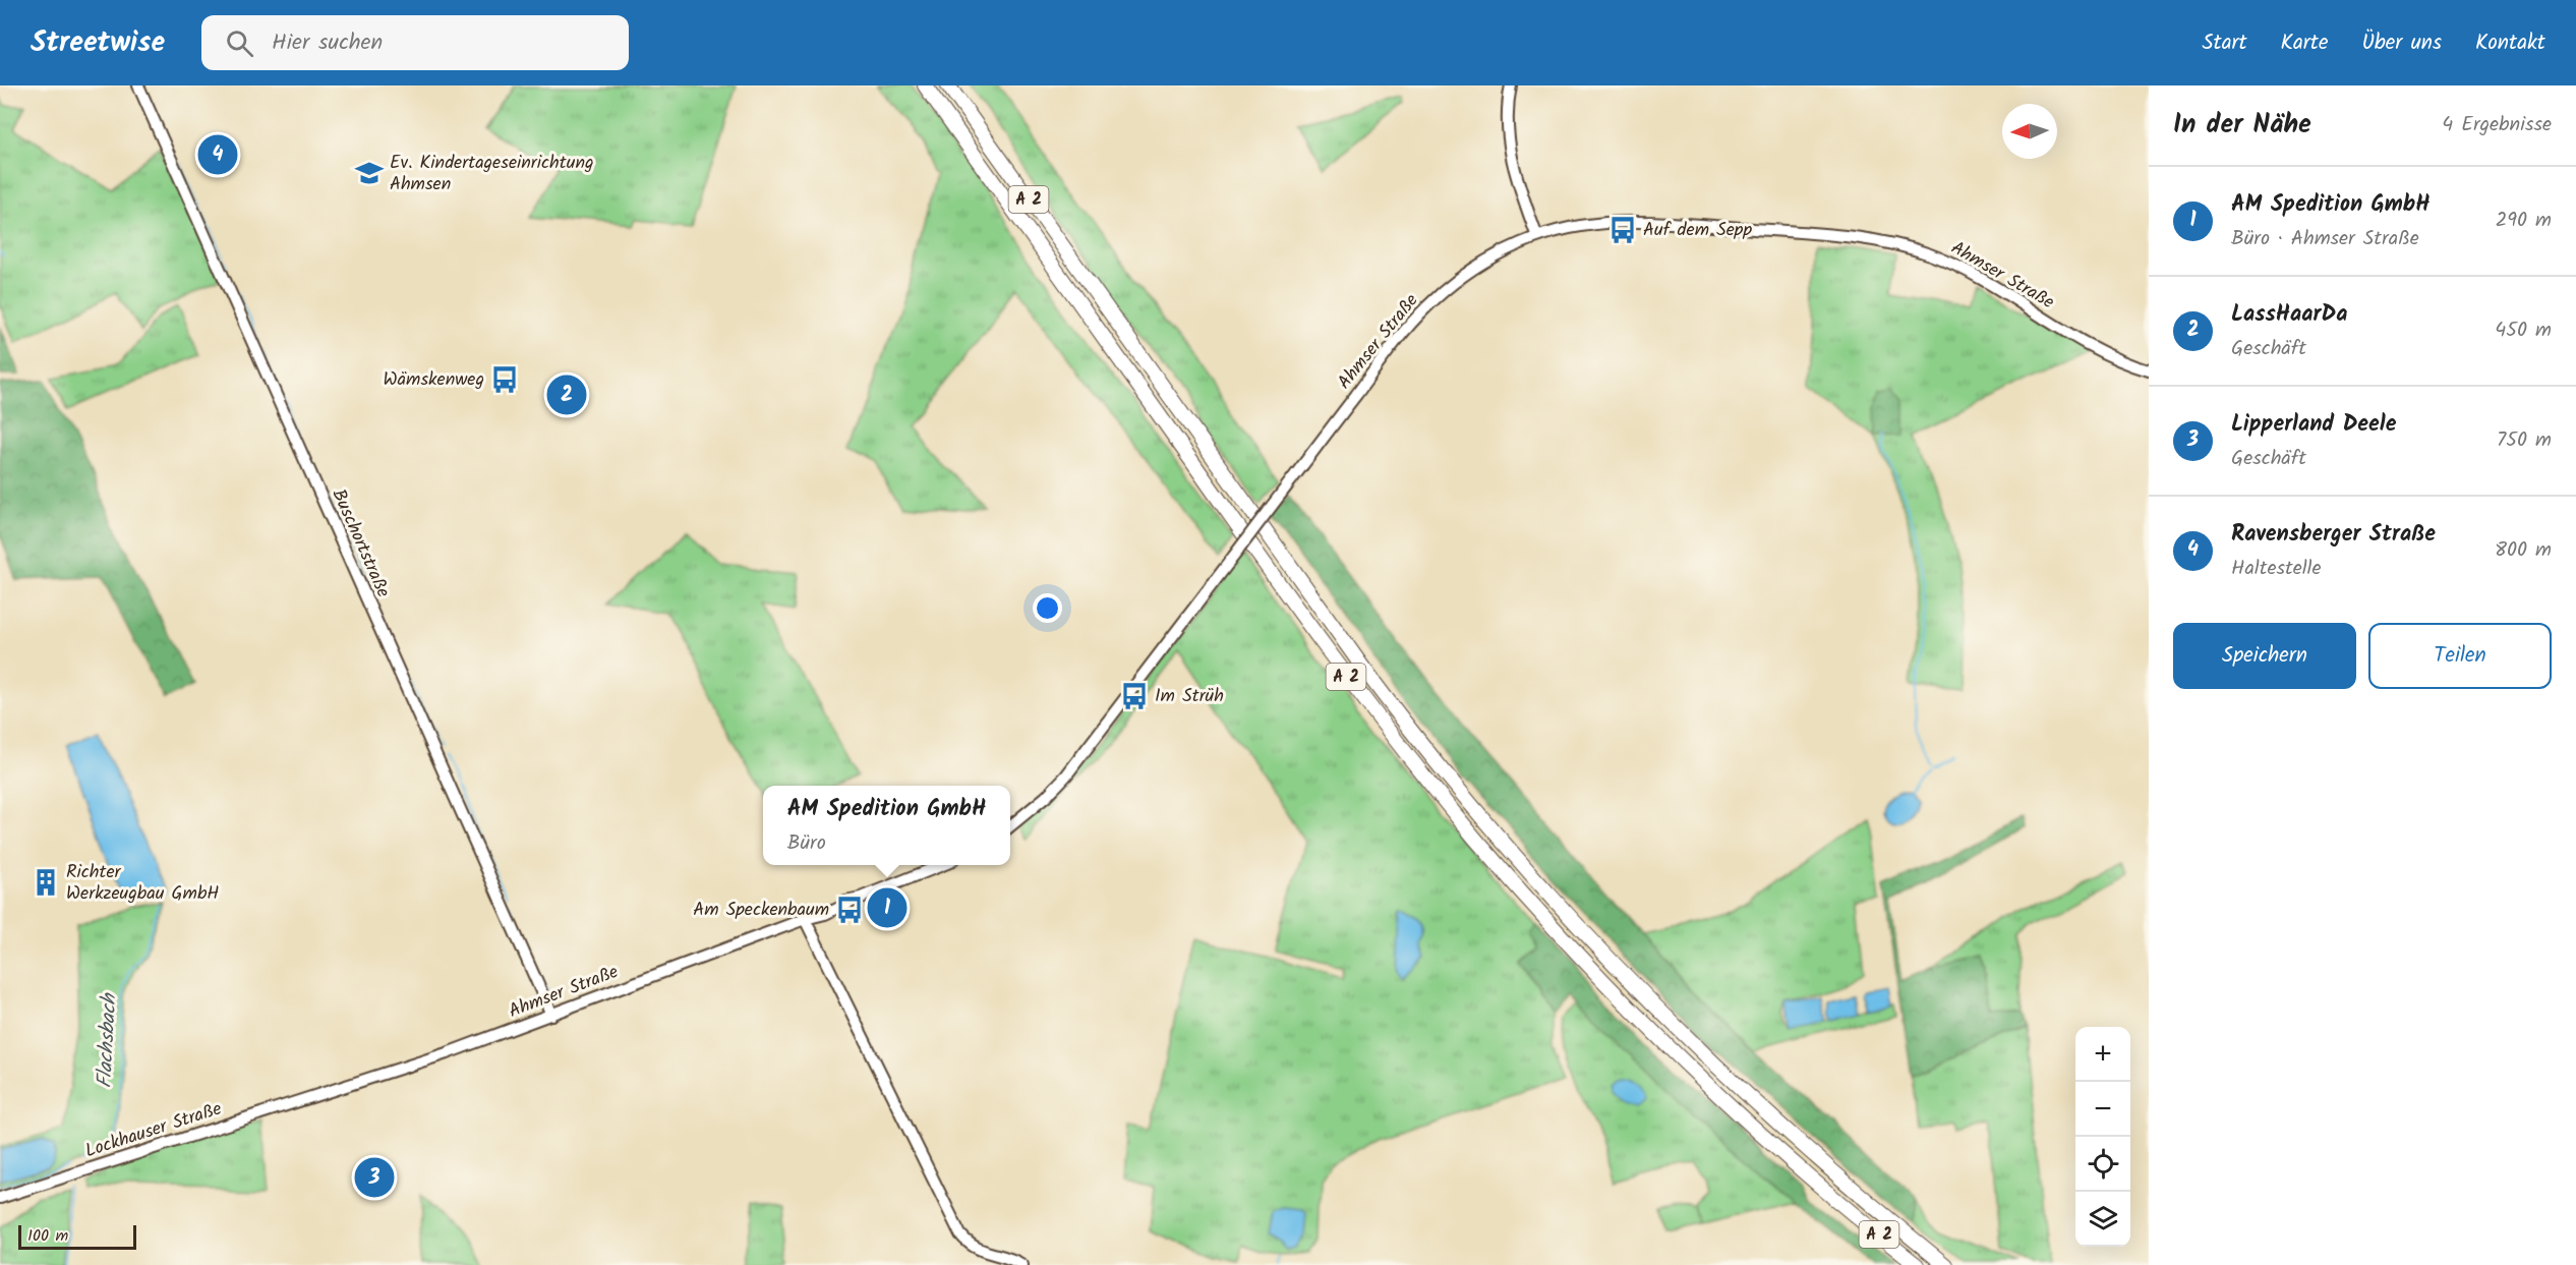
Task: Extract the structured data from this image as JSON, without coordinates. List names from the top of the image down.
{
  "streets": {
    "highway": ["A 2"],
    "street": ["Ahmser Straße", "Buschortstraße", "Lockhauser Straße"]
  },
  "crossings": [
    ["Ahmser Straße", "Buschortstraße"],
    ["Ahmser Straße", "Lockhauser Straße"]
  ],
  "water": ["Flachsbach"],
  "places": {
    "school or university": ["Ev. Kindertageseinrichtung Ahmsen"],
    "bus stop": [
      "Auf dem Sepp",
      "Wämskenweg",
      "Im Strüh",
      "Am Speckenbaum"
    ],
    "building": ["Richter Werkzeugbau GmbH"]
  },
  "scale_bar": "100 m",
  "north": "left",
  "page": {
    "header": "Streetwise",
    "search": "Hier suchen",
    "nav": [
      "Start",
      "Karte",
      "Über uns",
      "Kontakt"
    ],
    "heading": ["In der Nähe", "4 Ergebnisse"],
    "pins": [
      "4",
      "2",
      "1",
      "3"
    ],
    "list": [
      {
        "mark": "1",
        "name": "AM Spedition GmbH",
        "note": "Büro · Ahmser Straße",
        "value": "290 m"
      },
      {
        "mark": "2",
        "name": "LassHaarDa",
        "note": "Geschäft",
        "value": "450 m"
      },
      {
        "mark": "3",
        "name": "Lipperland Deele",
        "note": "Geschäft",
        "value": "750 m"
      },
      {
        "mark": "4",
        "name": "Ravensberger Straße",
        "note": "Haltestelle",
        "value": "800 m"
      }
    ],
    "buttons": ["Speichern", "Teilen"],
    "popup": ["AM Spedition GmbH", "Büro"],
    "map_buttons": ["+", "−"],
    "scale": "100 m"
  }
}
